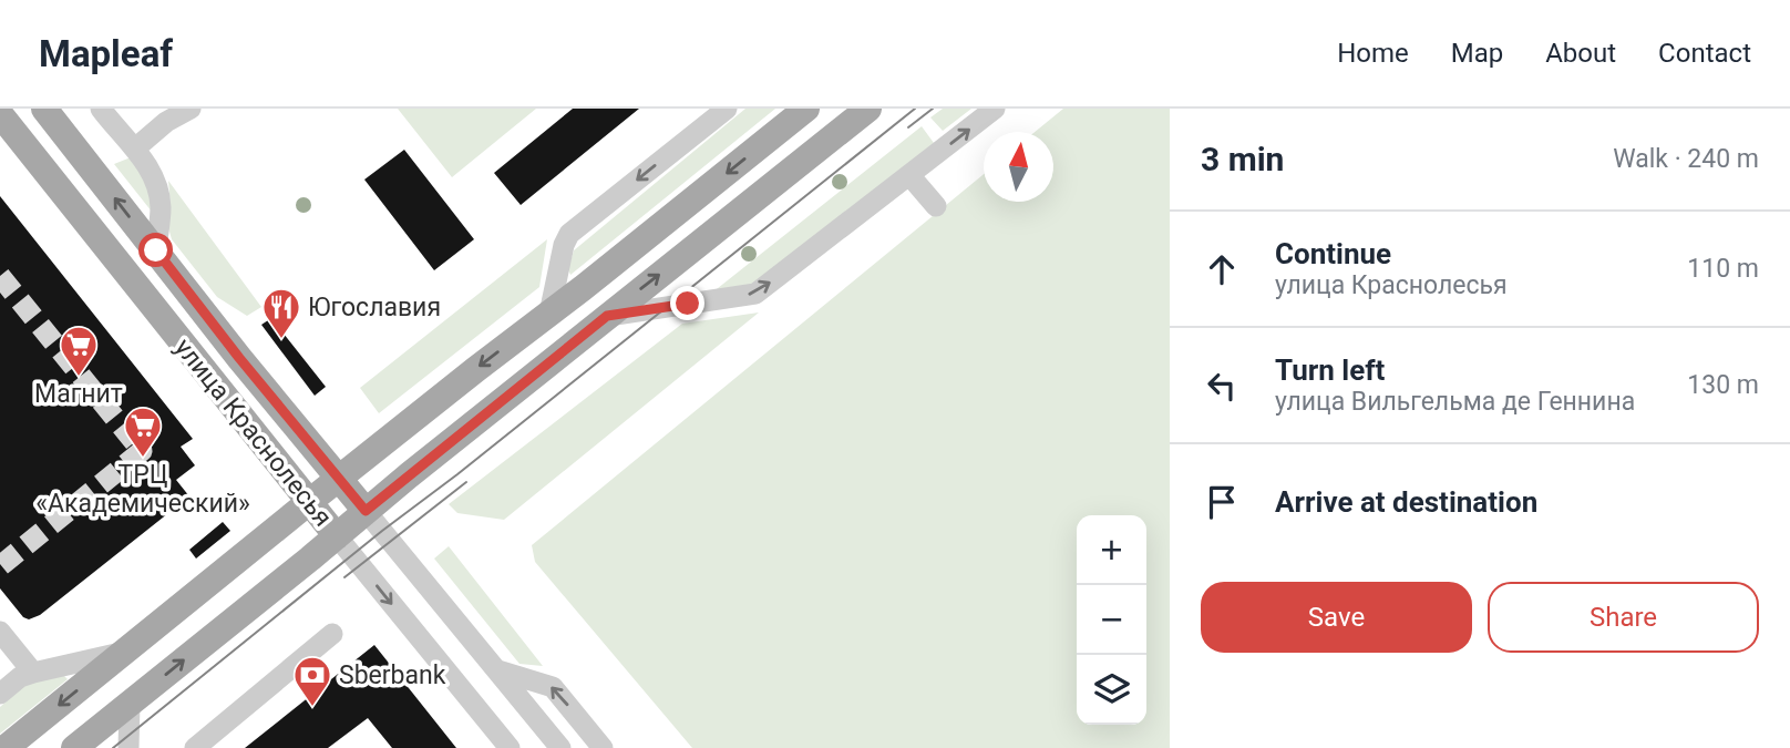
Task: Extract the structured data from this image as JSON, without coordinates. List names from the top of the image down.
{
  "streets": {
    "main road": ["улица Краснолесья"]
  },
  "places": {
    "restaurant": ["Югославия"],
    "supermarket": ["Магнит", "ТРЦ «Академический»"],
    "bank": ["Sberbank"]
  },
  "north": "top",
  "page": {
    "header": "Mapleaf",
    "nav": [
      "Home",
      "Map",
      "About",
      "Contact"
    ],
    "heading": ["3 min", "Walk · 240 m"],
    "list": [
      ["Continue", "улица Краснолесья", "110 m"],
      ["Turn left", "улица Вильгельма де Геннина", "130 m"],
      "Arrive at destination"
    ],
    "map_buttons": ["+", "−"],
    "buttons": ["Save", "Share"]
  }
}
